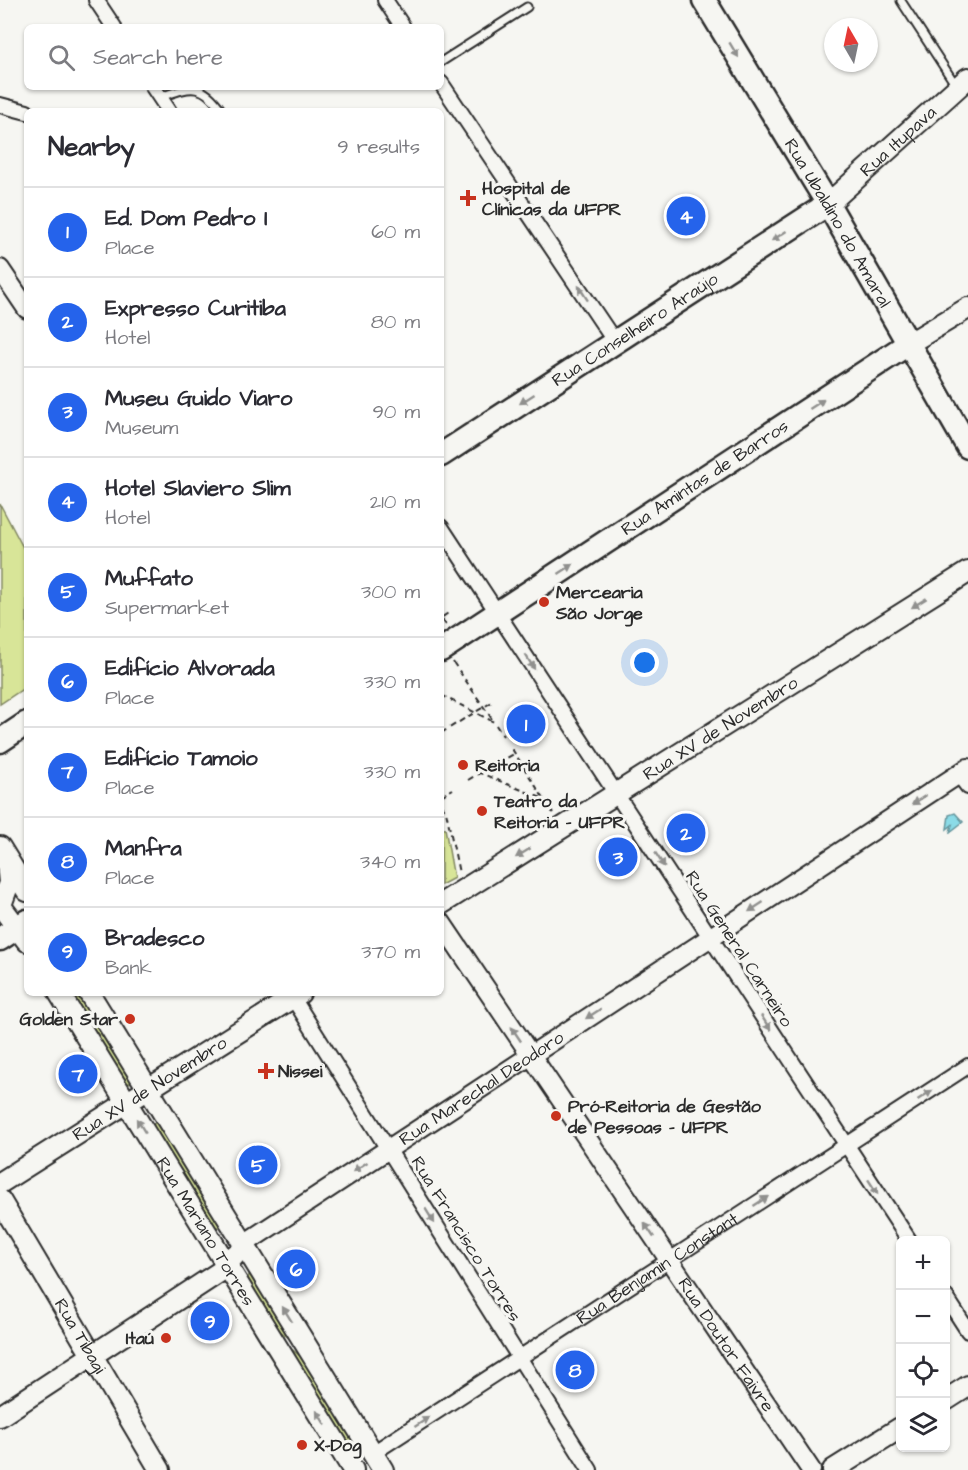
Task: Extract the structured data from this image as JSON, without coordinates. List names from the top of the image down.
{
  "streets": {
    "main road": [
      "Rua Itupava",
      "Rua Ubaldino do Amaral",
      "Rua Conselheiro Araújo",
      "Rua Amintas de Barros",
      "Rua XV de Novembro",
      "Rua Marechal Deodoro",
      "Rua Mariano Torres",
      "Rua Tibagi"
    ],
    "street": [
      "Rua General Carneiro",
      "Rua Francisco Torres",
      "Rua Benjamin Constant",
      "Rua Doutor Faivre"
    ]
  },
  "crossings": [
    ["Rua Itupava", "Rua Ubaldino do Amaral"],
    ["Rua Itupava", "Rua Conselheiro Araújo"],
    ["Rua Ubaldino do Amaral", "Rua Conselheiro Araújo"],
    ["Rua Ubaldino do Amaral", "Rua Amintas de Barros"],
    ["Rua Amintas de Barros", "Rua General Carneiro"],
    ["Rua XV de Novembro", "Rua General Carneiro"],
    ["Rua XV de Novembro", "Rua Mariano Torres"],
    ["Rua General Carneiro", "Rua Marechal Deodoro"],
    ["Rua General Carneiro", "Rua Benjamin Constant"],
    ["Rua Marechal Deodoro", "Rua Mariano Torres"],
    ["Rua Marechal Deodoro", "Rua Francisco Torres"],
    ["Rua Marechal Deodoro", "Rua Tibagi"],
    ["Rua Marechal Deodoro", "Rua Doutor Faivre"],
    ["Rua Mariano Torres", "Rua Benjamin Constant"],
    ["Rua Francisco Torres", "Rua Benjamin Constant"],
    ["Rua Benjamin Constant", "Rua Doutor Faivre"]
  ],
  "one_way": [
    "Rua Ubaldino do Amaral",
    "Rua Conselheiro Araújo",
    "Rua Amintas de Barros",
    "Rua XV de Novembro",
    "Rua General Carneiro",
    "Rua Marechal Deodoro",
    "Rua Francisco Torres",
    "Rua Benjamin Constant",
    "Rua Doutor Faivre"
  ],
  "places": {
    "health": ["Hospital de Clínicas da UFPR", "Nissei"],
    "other": [
      "Mercearia São Jorge",
      "Reitoria",
      "Teatro da Reitoria - UFPR",
      "Golden Star",
      "Pró-Reitoria de Gestão de Pessoas - UFPR",
      "Itaú",
      "X-Dog"
    ]
  },
  "north": "top",
  "page": {
    "search": "Search here",
    "heading": ["Nearby", "9 results"],
    "list": [
      {
        "mark": "1",
        "name": "Ed. Dom Pedro I",
        "note": "Place",
        "value": "60 m"
      },
      {
        "mark": "2",
        "name": "Expresso Curitiba",
        "note": "Hotel",
        "value": "80 m"
      },
      {
        "mark": "3",
        "name": "Museu Guido Viaro",
        "note": "Museum",
        "value": "90 m"
      },
      {
        "mark": "4",
        "name": "Hotel Slaviero Slim",
        "note": "Hotel",
        "value": "210 m"
      },
      {
        "mark": "5",
        "name": "Muffato",
        "note": "Supermarket",
        "value": "300 m"
      },
      {
        "mark": "6",
        "name": "Edifício Alvorada",
        "note": "Place",
        "value": "330 m"
      },
      {
        "mark": "7",
        "name": "Edifício Tamoio",
        "note": "Place",
        "value": "330 m"
      },
      {
        "mark": "8",
        "name": "Manfra",
        "note": "Place",
        "value": "340 m"
      },
      {
        "mark": "9",
        "name": "Bradesco",
        "note": "Bank",
        "value": "370 m"
      }
    ],
    "pins": [
      "4",
      "1",
      "2",
      "3",
      "7",
      "5",
      "6",
      "9",
      "8"
    ],
    "map_buttons": ["+", "−"]
  }
}
